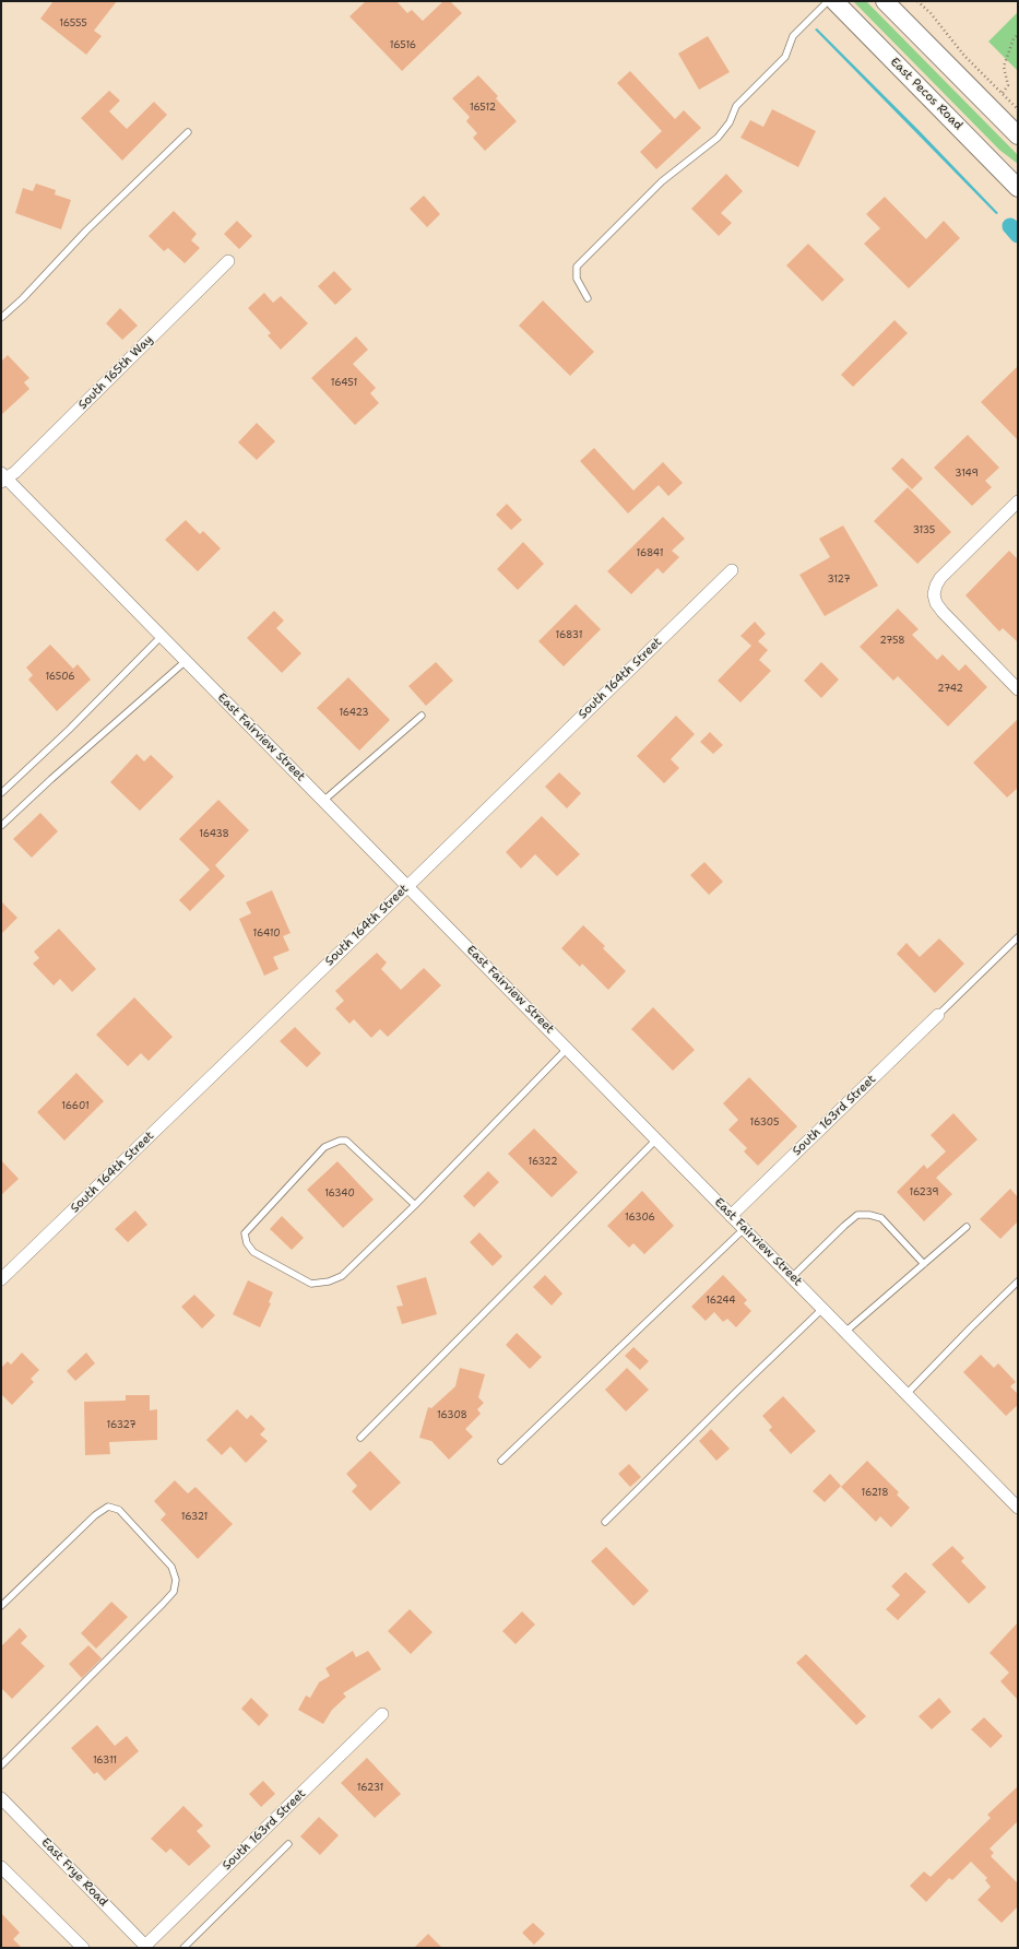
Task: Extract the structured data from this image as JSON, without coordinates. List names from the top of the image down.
{
  "streets": {
    "main road": ["East Pecos Road"],
    "street": [
      "South 165th Way",
      "South 164th Street",
      "East Fairview Street",
      "South 163rd Street",
      "East Frye Road"
    ]
  },
  "crossings": [
    ["South 165th Way", "East Fairview Street"],
    ["South 164th Street", "East Fairview Street"],
    ["East Fairview Street", "South 163rd Street"],
    ["South 163rd Street", "East Frye Road"]
  ],
  "house_numbers": [
    "16555",
    "16516",
    "16512",
    "16451",
    "3149",
    "3135",
    "16841",
    "3127",
    "16831",
    "2758",
    "16506",
    "2742",
    "16423",
    "16438",
    "16410",
    "16601",
    "16305",
    "16322",
    "16239",
    "16340",
    "16306",
    "16244",
    "16308",
    "16327",
    "16218",
    "16321",
    "16311",
    "16231"
  ]
}
